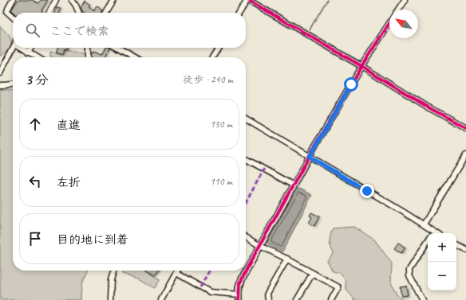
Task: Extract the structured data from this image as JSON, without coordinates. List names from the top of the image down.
{
  "north": "top left",
  "page": {
    "search": "ここで検索",
    "heading": ["3 分", "徒歩 · 240 m"],
    "list": [
      ["直進", "130 m"],
      ["左折", "110 m"],
      "目的地に到着"
    ],
    "map_buttons": ["+", "−"]
  }
}
